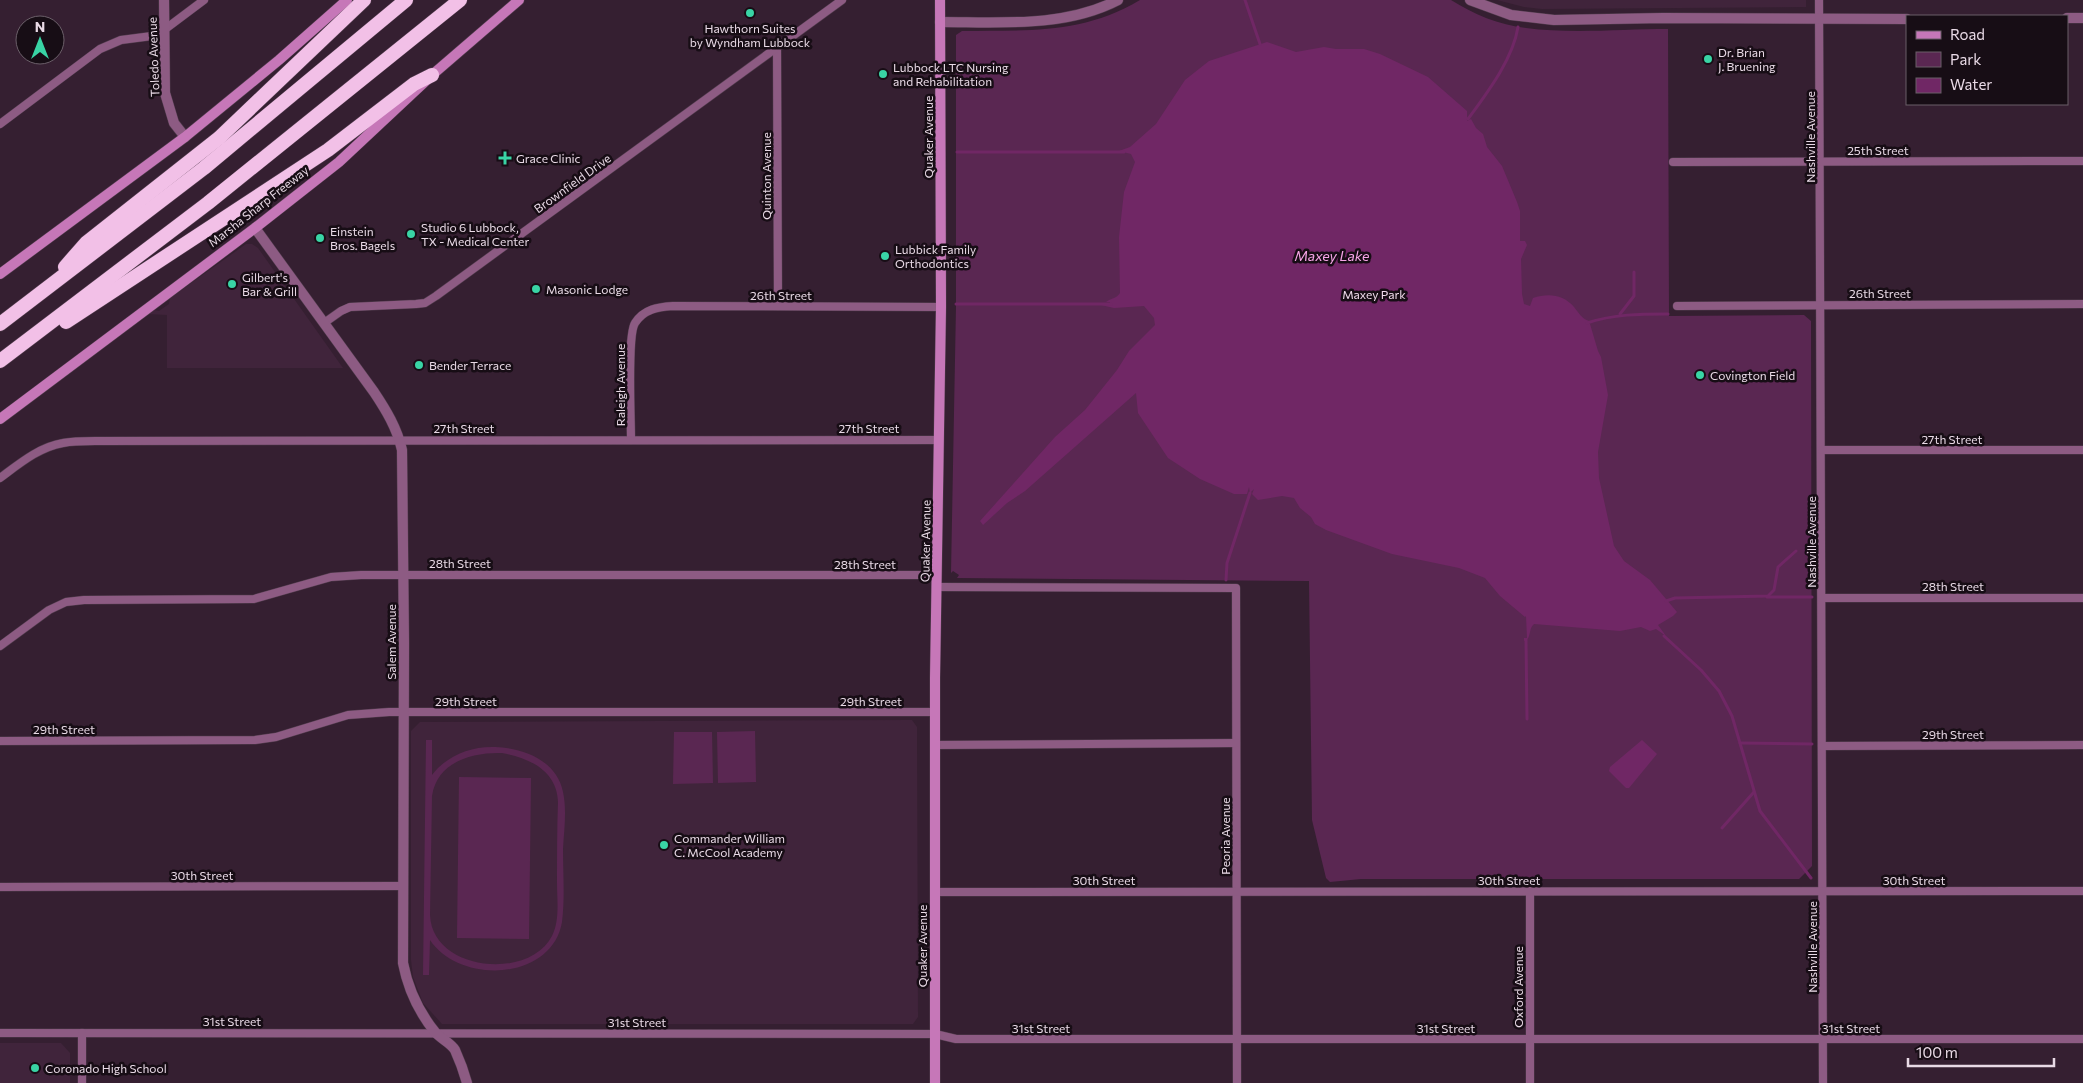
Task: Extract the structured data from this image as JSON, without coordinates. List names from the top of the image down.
{
  "streets": {
    "main road": ["Quaker Avenue", "Marsha Sharp Freeway"],
    "street": [
      "Toledo Avenue",
      "Nashville Avenue",
      "25th Street",
      "Quinton Avenue",
      "Brownfield Drive",
      "26th Street",
      "Raleigh Avenue",
      "27th Street",
      "28th Street",
      "Salem Avenue",
      "29th Street",
      "Peoria Avenue",
      "30th Street",
      "Oxford Avenue",
      "31st Street"
    ]
  },
  "crossings": [
    ["Quaker Avenue", "26th Street"],
    ["Quaker Avenue", "27th Street"],
    ["Quaker Avenue", "28th Street"],
    ["Quaker Avenue", "29th Street"],
    ["Quaker Avenue", "Peoria Avenue"],
    ["Quaker Avenue", "30th Street"],
    ["Quaker Avenue", "31st Street"],
    ["Nashville Avenue", "25th Street"],
    ["Nashville Avenue", "26th Street"],
    ["Nashville Avenue", "27th Street"],
    ["Nashville Avenue", "28th Street"],
    ["Nashville Avenue", "29th Street"],
    ["Nashville Avenue", "30th Street"],
    ["Nashville Avenue", "31st Street"],
    ["Quinton Avenue", "Brownfield Drive"],
    ["Quinton Avenue", "26th Street"],
    ["Brownfield Drive", "Salem Avenue"],
    ["Marsha Sharp Freeway", "Salem Avenue"],
    ["26th Street", "Raleigh Avenue"],
    ["Raleigh Avenue", "27th Street"],
    ["27th Street", "Salem Avenue"],
    ["28th Street", "Salem Avenue"],
    ["Salem Avenue", "29th Street"],
    ["Salem Avenue", "30th Street"],
    ["Salem Avenue", "31st Street"],
    ["Peoria Avenue", "30th Street"],
    ["Peoria Avenue", "31st Street"],
    ["30th Street", "Oxford Avenue"],
    ["Oxford Avenue", "31st Street"]
  ],
  "water": ["Maxey Lake"],
  "parks": ["Maxey Park"],
  "places": {
    "other": [
      "Hawthorn Suites by Wyndham Lubbock",
      "Dr. Brian J. Bruening",
      "Lubbock LTC Nursing and Rehabilitation",
      "Studio 6 Lubbock, TX - Medical Center",
      "Einstein Bros. Bagels",
      "Lubbick Family Orthodontics",
      "Gilbert's Bar & Grill",
      "Masonic Lodge",
      "Bender Terrace",
      "Covington Field",
      "Commander William C. McCool Academy",
      "Coronado High School"
    ],
    "health": ["Grace Clinic"]
  },
  "legend": ["Road", "Park", "Water"],
  "scale_bar": "100 m",
  "north": "top"
}
